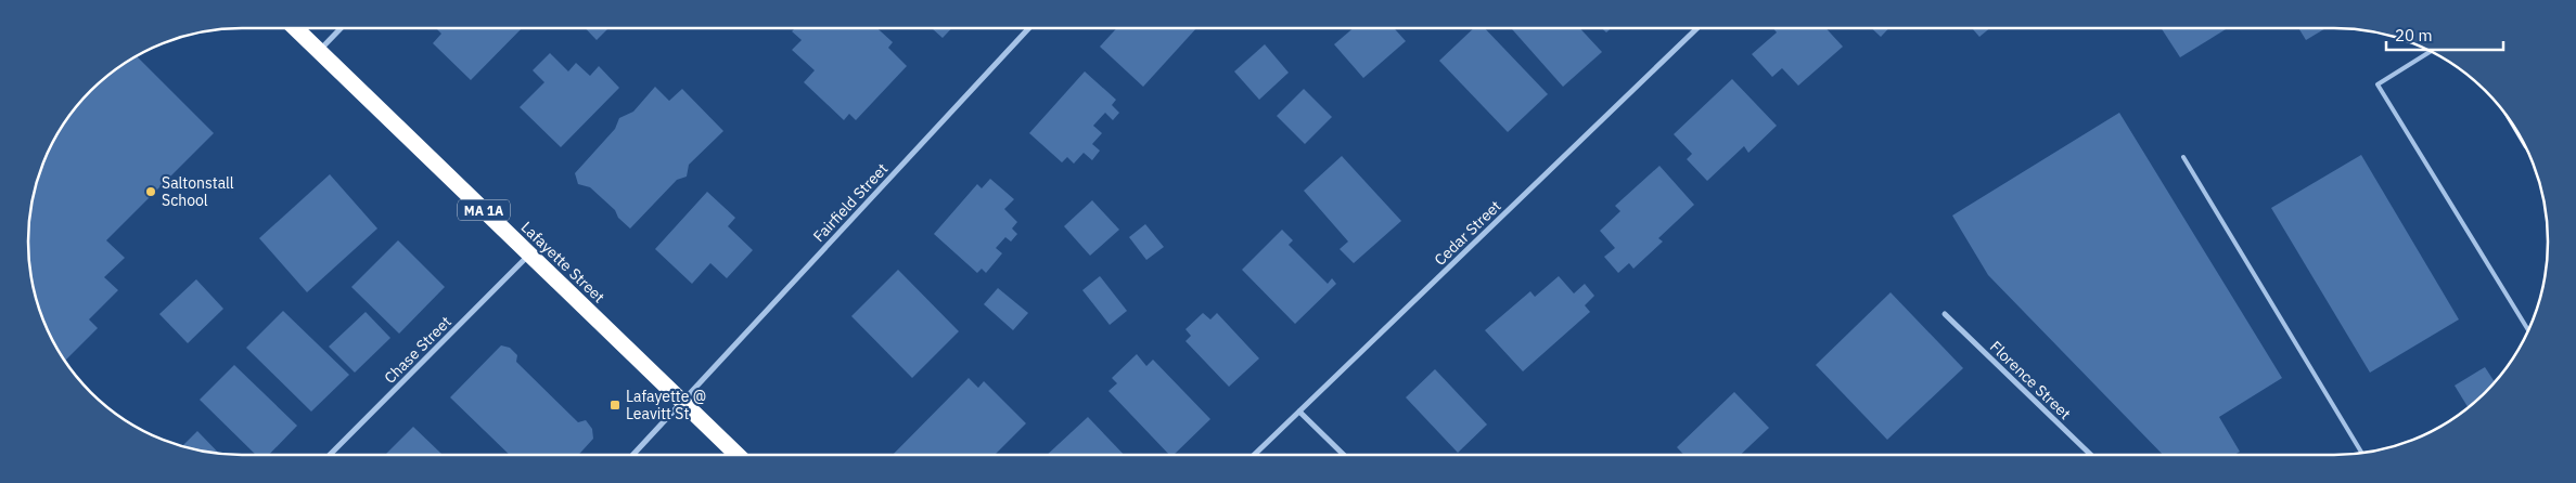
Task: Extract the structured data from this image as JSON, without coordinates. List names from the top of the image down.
{
  "streets": {
    "highway": ["MA 1A", "Lafayette Street"],
    "street": [
      "Fairfield Street",
      "Cedar Street",
      "Chase Street",
      "Florence Street"
    ]
  },
  "crossings": [
    ["Fairfield Street", "Lafayette Street"],
    ["Lafayette Street", "Chase Street"]
  ],
  "places": {
    "other": ["Saltonstall School"],
    "transit": ["Lafayette @ Leavitt St"]
  },
  "scale_bar": "20 m"
}
